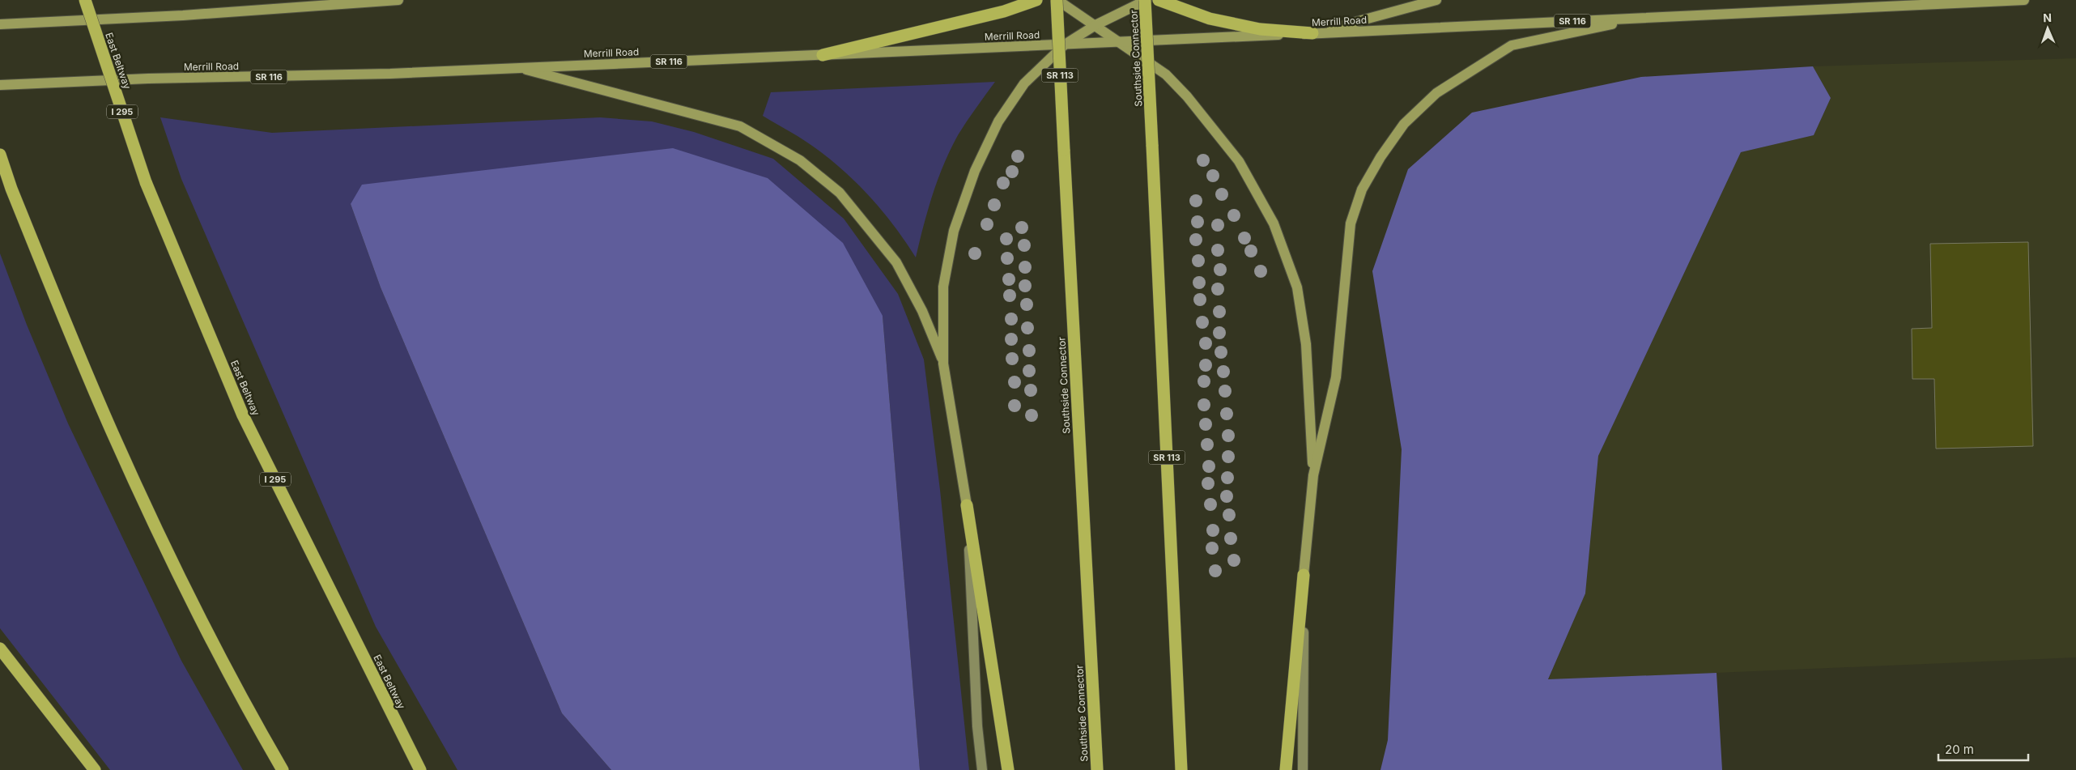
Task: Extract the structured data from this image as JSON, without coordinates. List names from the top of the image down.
{
  "streets": {
    "highway": [
      "Southside Connector",
      "East Beltway",
      "SR 113",
      "I 295"
    ],
    "main road": ["Merrill Road", "SR 116"]
  },
  "scale_bar": "20 m",
  "north": "top"
}
